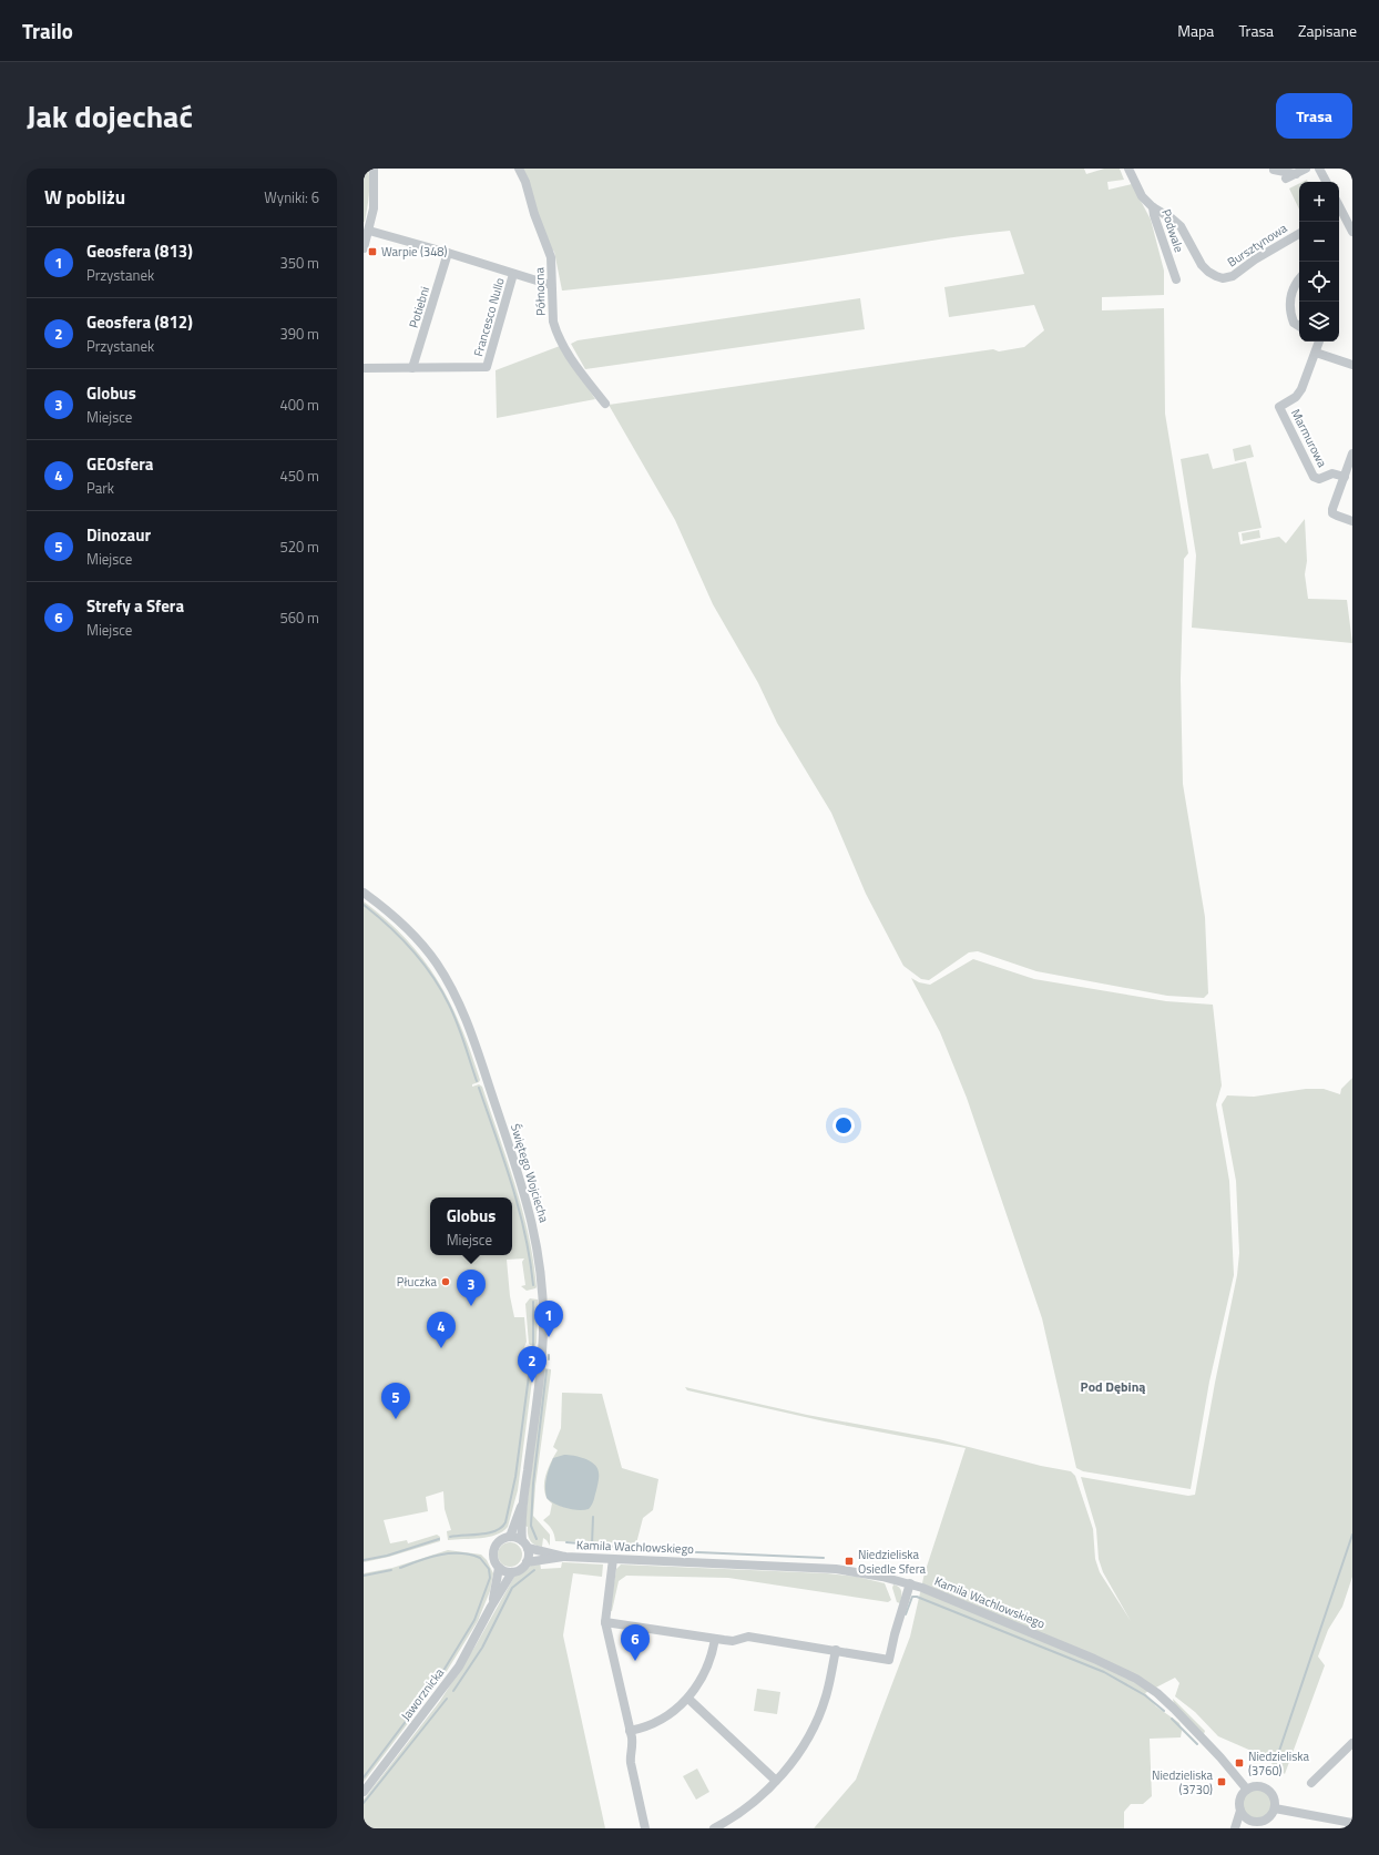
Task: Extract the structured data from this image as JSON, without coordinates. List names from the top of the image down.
{
  "streets": {
    "street": [
      "Podwale",
      "Bursztynowa",
      "Północna",
      "Potiebni",
      "Francesco Nullo",
      "Marmurowa",
      "Świętego Wojciecha",
      "Kamila Wachlowskiego",
      "Jaworznicka"
    ]
  },
  "crossings": [
    ["Podwale", "Bursztynowa"],
    ["Potiebni", "Francesco Nullo"],
    ["Świętego Wojciecha", "Kamila Wachlowskiego"],
    ["Świętego Wojciecha", "Jaworznicka"],
    ["Kamila Wachlowskiego", "Jaworznicka"]
  ],
  "districts": ["Pod Dębiną"],
  "places": {
    "transit": [
      "Warpie (348)",
      "Niedzieliska Osiedle Sfera",
      "Niedzieliska (3760)",
      "Niedzieliska (3730)"
    ],
    "other": ["Płuczka"]
  },
  "page": {
    "header": "Trailo",
    "nav": ["Mapa", "Trasa", "Zapisane"],
    "title": "Jak dojechać",
    "buttons": "Trasa",
    "heading": ["W pobliżu", "Wyniki: 6"],
    "map_buttons": ["+", "−"],
    "list": [
      {
        "mark": "1",
        "name": "Geosfera (813)",
        "note": "Przystanek",
        "value": "350 m"
      },
      {
        "mark": "2",
        "name": "Geosfera (812)",
        "note": "Przystanek",
        "value": "390 m"
      },
      {
        "mark": "3",
        "name": "Globus",
        "note": "Miejsce",
        "value": "400 m"
      },
      {
        "mark": "4",
        "name": "GEOsfera",
        "note": "Park",
        "value": "450 m"
      },
      {
        "mark": "5",
        "name": "Dinozaur",
        "note": "Miejsce",
        "value": "520 m"
      },
      {
        "mark": "6",
        "name": "Strefy a Sfera",
        "note": "Miejsce",
        "value": "560 m"
      }
    ],
    "popup": ["Globus", "Miejsce"],
    "pins": [
      "3",
      "1",
      "4",
      "2",
      "5",
      "6"
    ]
  }
}
